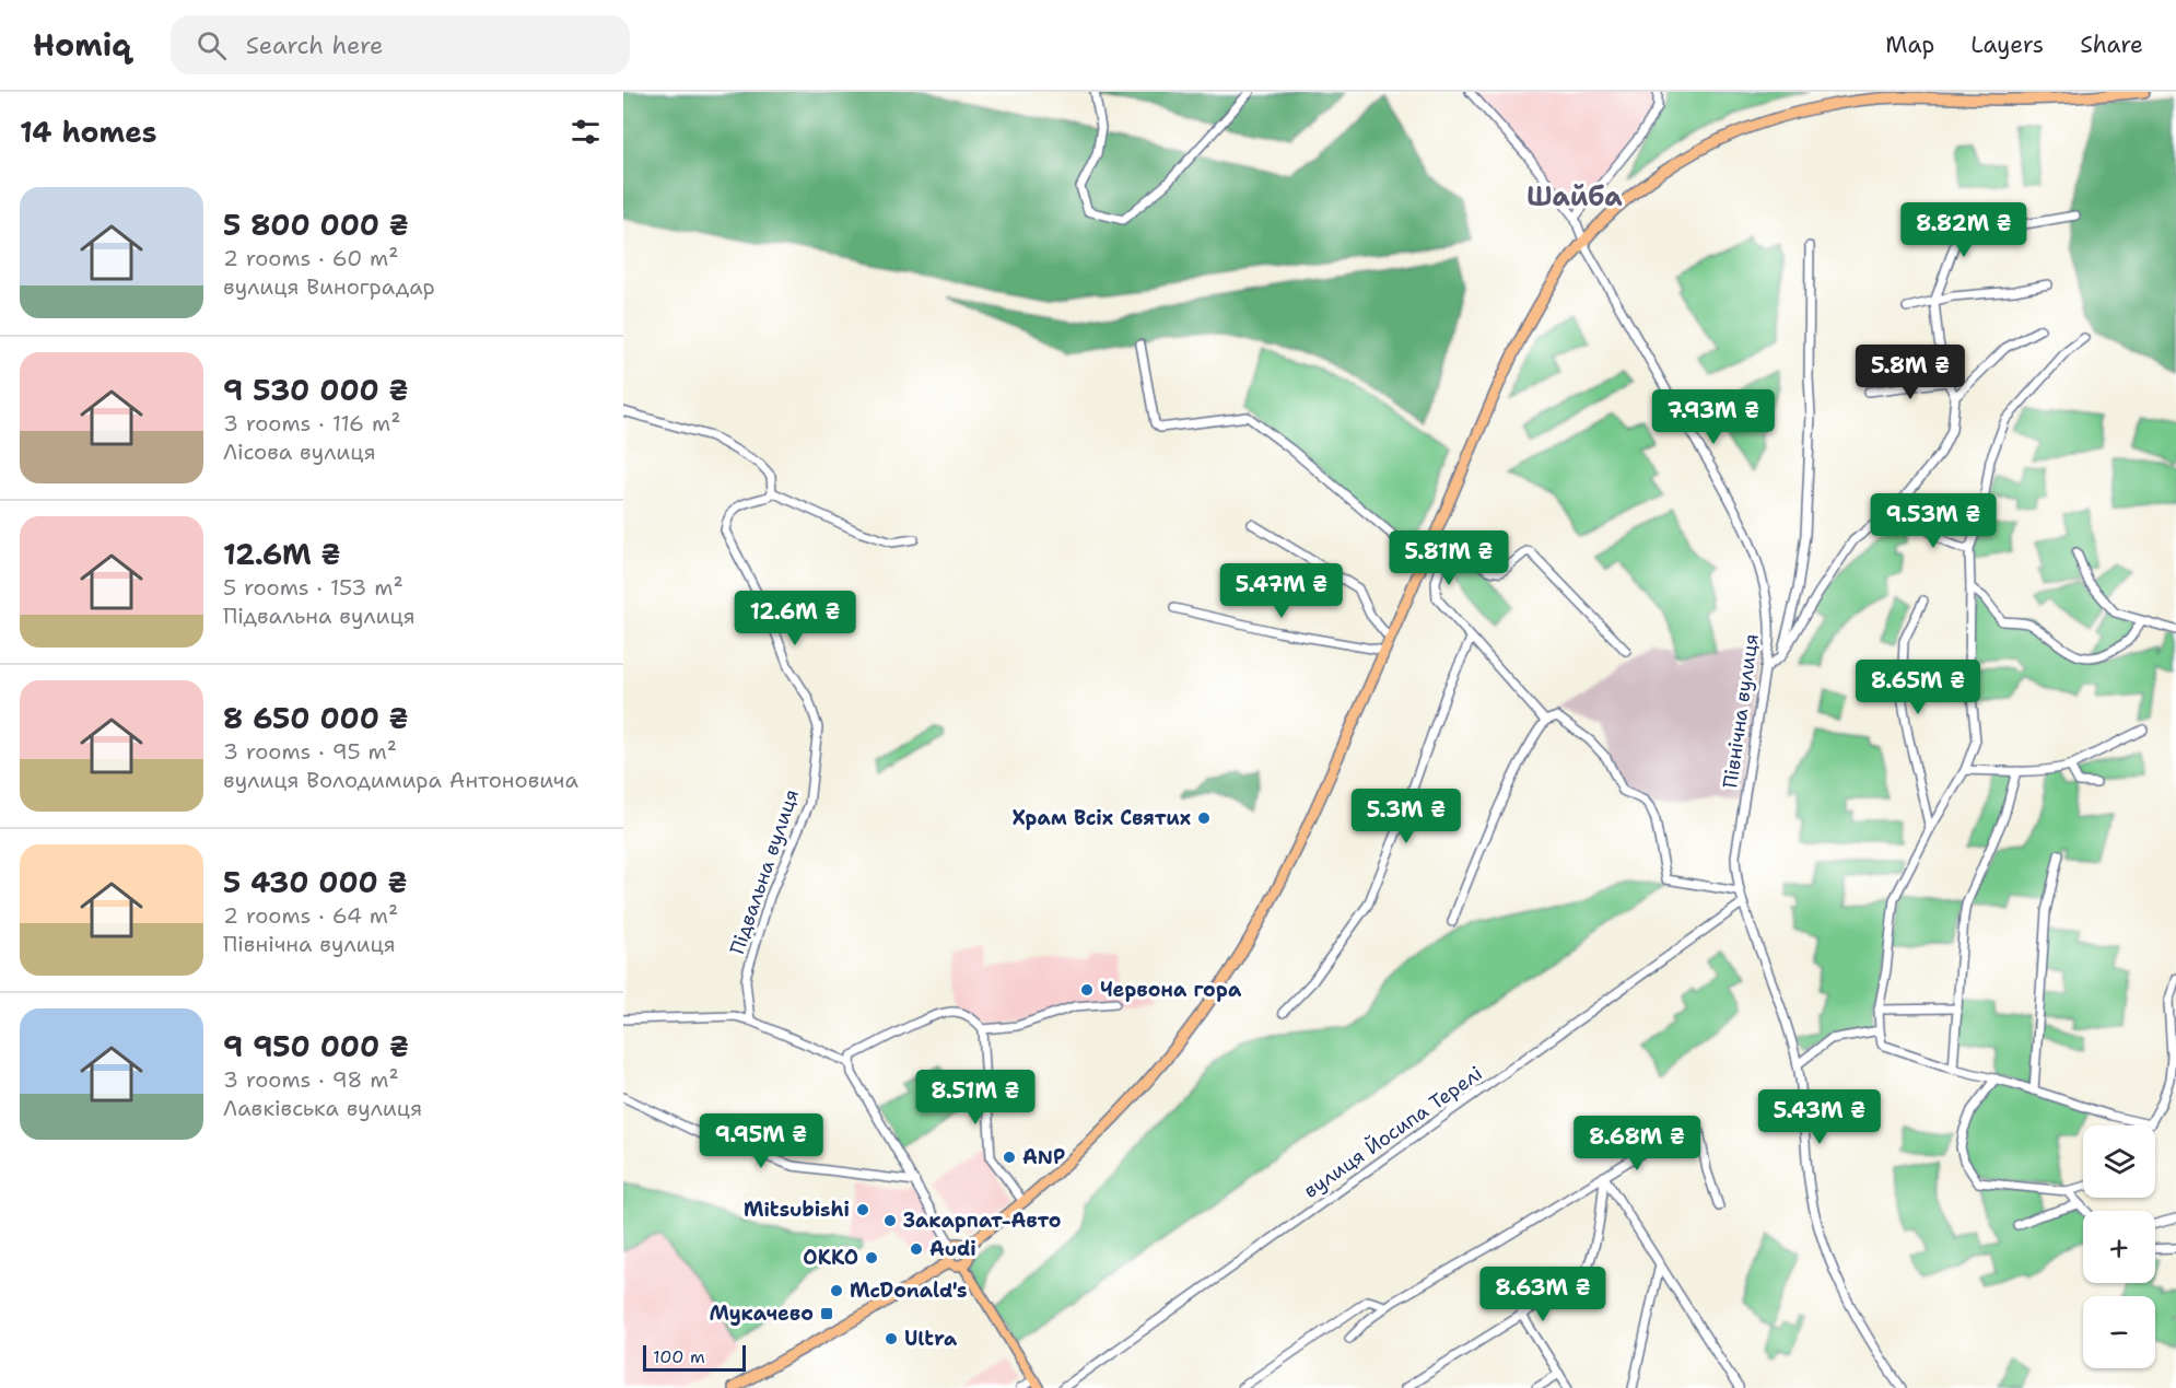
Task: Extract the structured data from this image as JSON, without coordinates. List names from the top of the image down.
{
  "streets": {
    "street": ["Північна вулиця", "Підвальна вулиця", "вулиця Йосипа Терелі"]
  },
  "crossings": [
    ["Північна вулиця", "вулиця Йосипа Терелі"]
  ],
  "districts": ["Шайба"],
  "places": {
    "other": [
      "Храм Всіх Святих",
      "Червона гора",
      "ANP",
      "Mitsubishi",
      "Закарпат-Авто",
      "Audi",
      "ОККО",
      "McDonald's",
      "Ultra"
    ],
    "transit": ["Мукачево"]
  },
  "scale_bar": "100 m",
  "page": {
    "header": "Homiq",
    "search": "Search here",
    "nav": ["Map", "Layers", "Share"],
    "heading": "14 homes",
    "list": [
      {
        "name": "5 800 000 ₴",
        "note": "2 rooms · 60 m² · вулиця Виноградар"
      },
      {
        "name": "9 530 000 ₴",
        "note": "3 rooms · 116 m² · Лісова вулиця"
      },
      {
        "name": "12.6M ₴",
        "note": "5 rooms · 153 m² · Підвальна вулиця"
      },
      {
        "name": "8 650 000 ₴",
        "note": "3 rooms · 95 m² · вулиця Володимира Антоновича"
      },
      {
        "name": "5 430 000 ₴",
        "note": "2 rooms · 64 m² · Північна вулиця"
      },
      {
        "name": "9 950 000 ₴",
        "note": "3 rooms · 98 m² · Лавківська вулиця"
      }
    ],
    "price": [
      "8.82M ₴",
      "5.8M ₴",
      "7.93M ₴",
      "9.53M ₴",
      "5.81M ₴",
      "5.47M ₴",
      "12.6M ₴",
      "8.65M ₴",
      "5.3M ₴",
      "8.51M ₴",
      "5.43M ₴",
      "9.95M ₴",
      "8.68M ₴",
      "8.63M ₴"
    ],
    "map_buttons": ["+", "−"],
    "scale": "100 m"
  }
}
